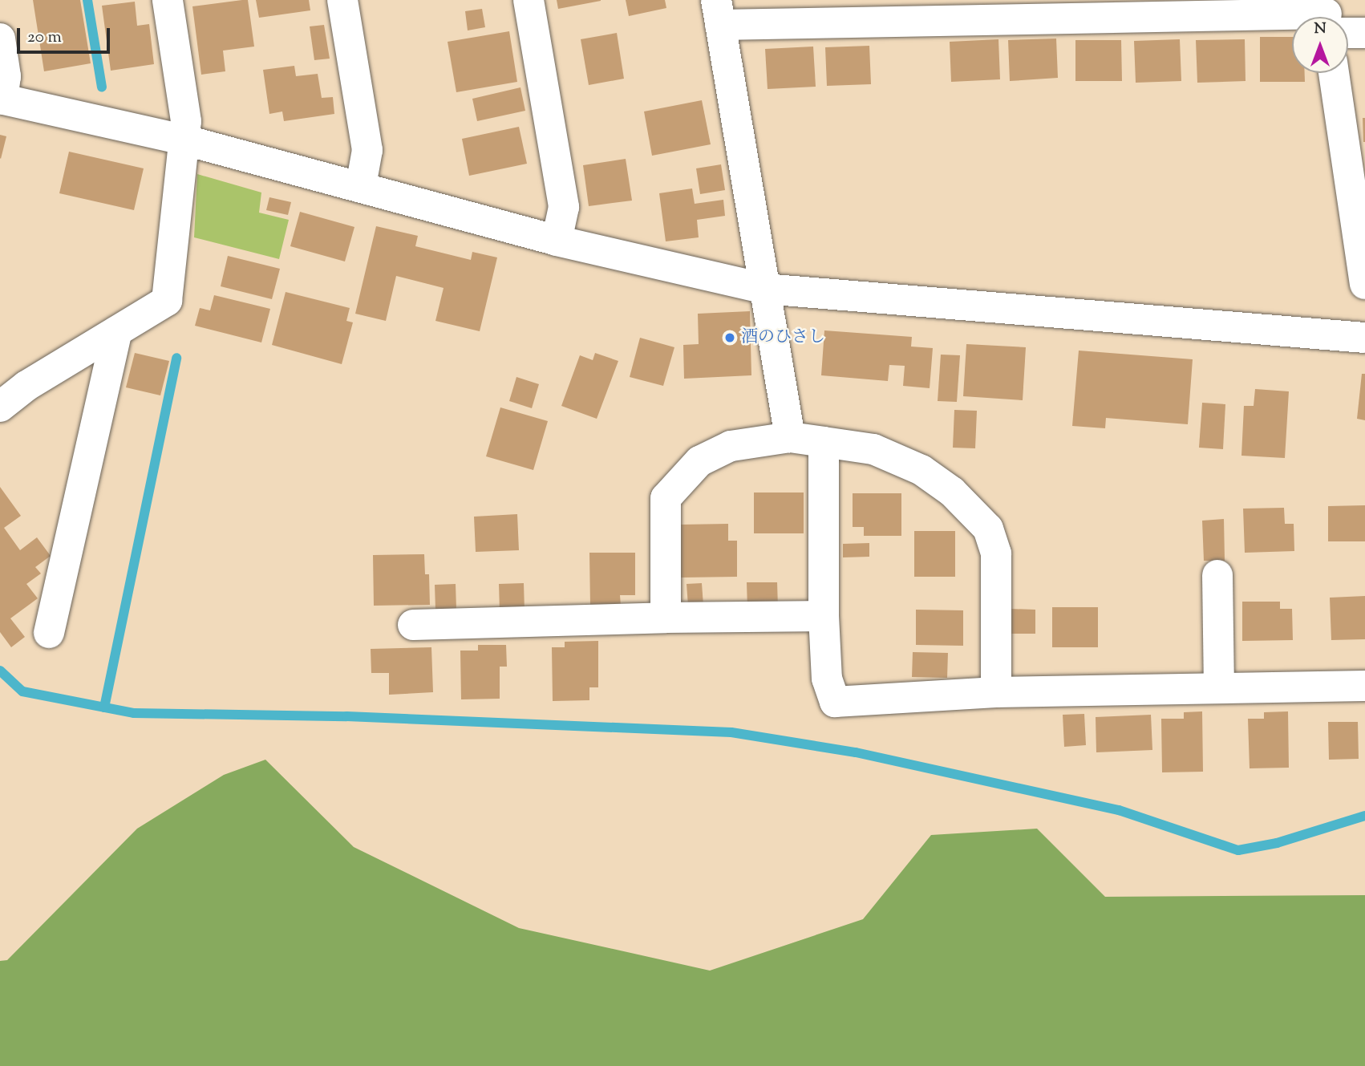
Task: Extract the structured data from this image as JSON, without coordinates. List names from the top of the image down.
{
  "places": ["酒のひさし"],
  "scale_bar": "20 m",
  "north": "top"
}
